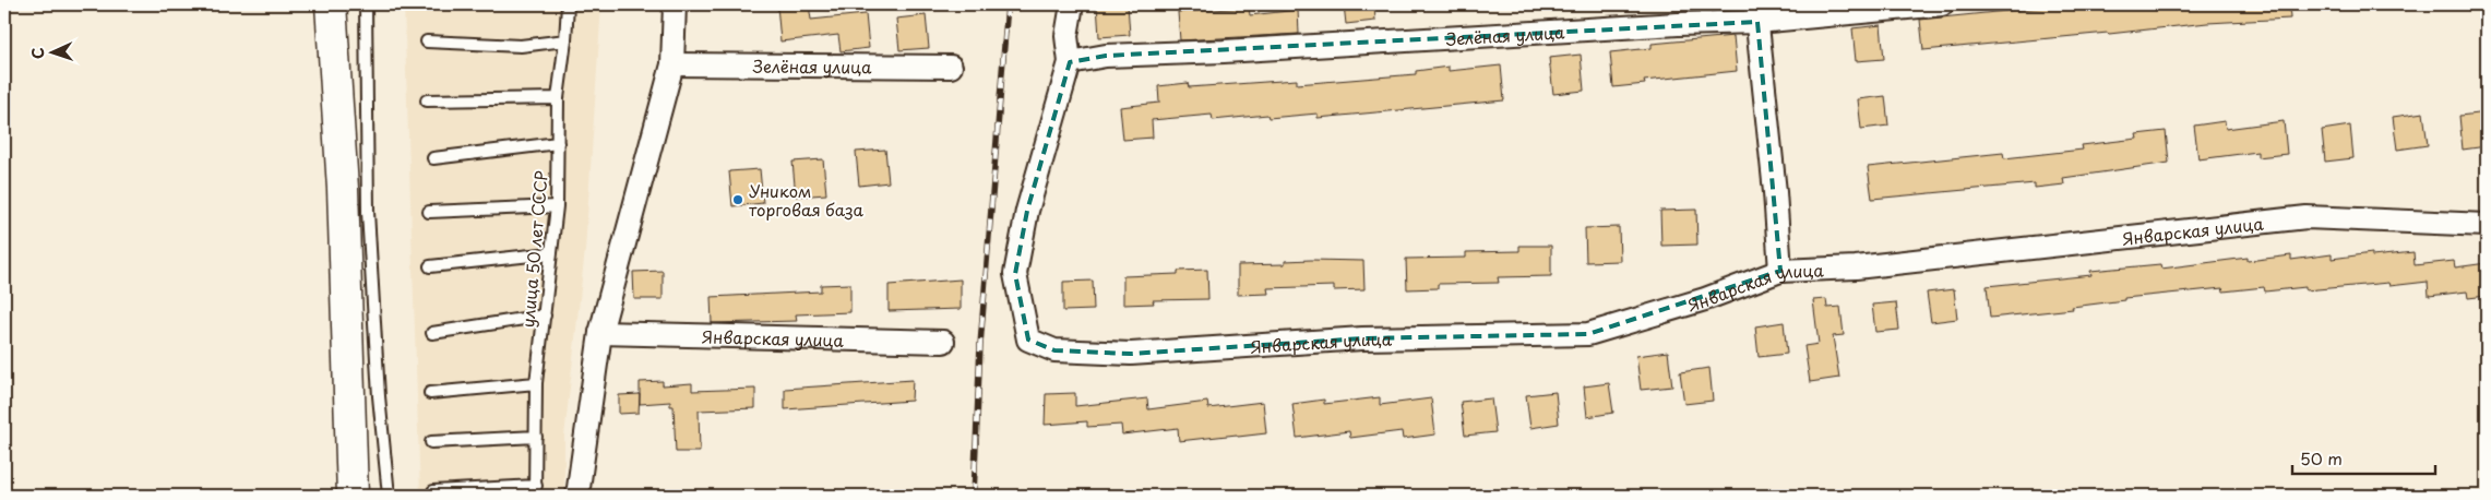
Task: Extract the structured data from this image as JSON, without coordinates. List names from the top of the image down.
{
  "streets": {
    "street": ["Зелёная улица", "Январская улица"],
    "lane": ["улица 50 лет СССР"]
  },
  "crossings": [
    ["Зелёная улица", "Январская улица"]
  ],
  "places": ["Уником торговая база"],
  "scale_bar": "50 m",
  "north": "left"
}
